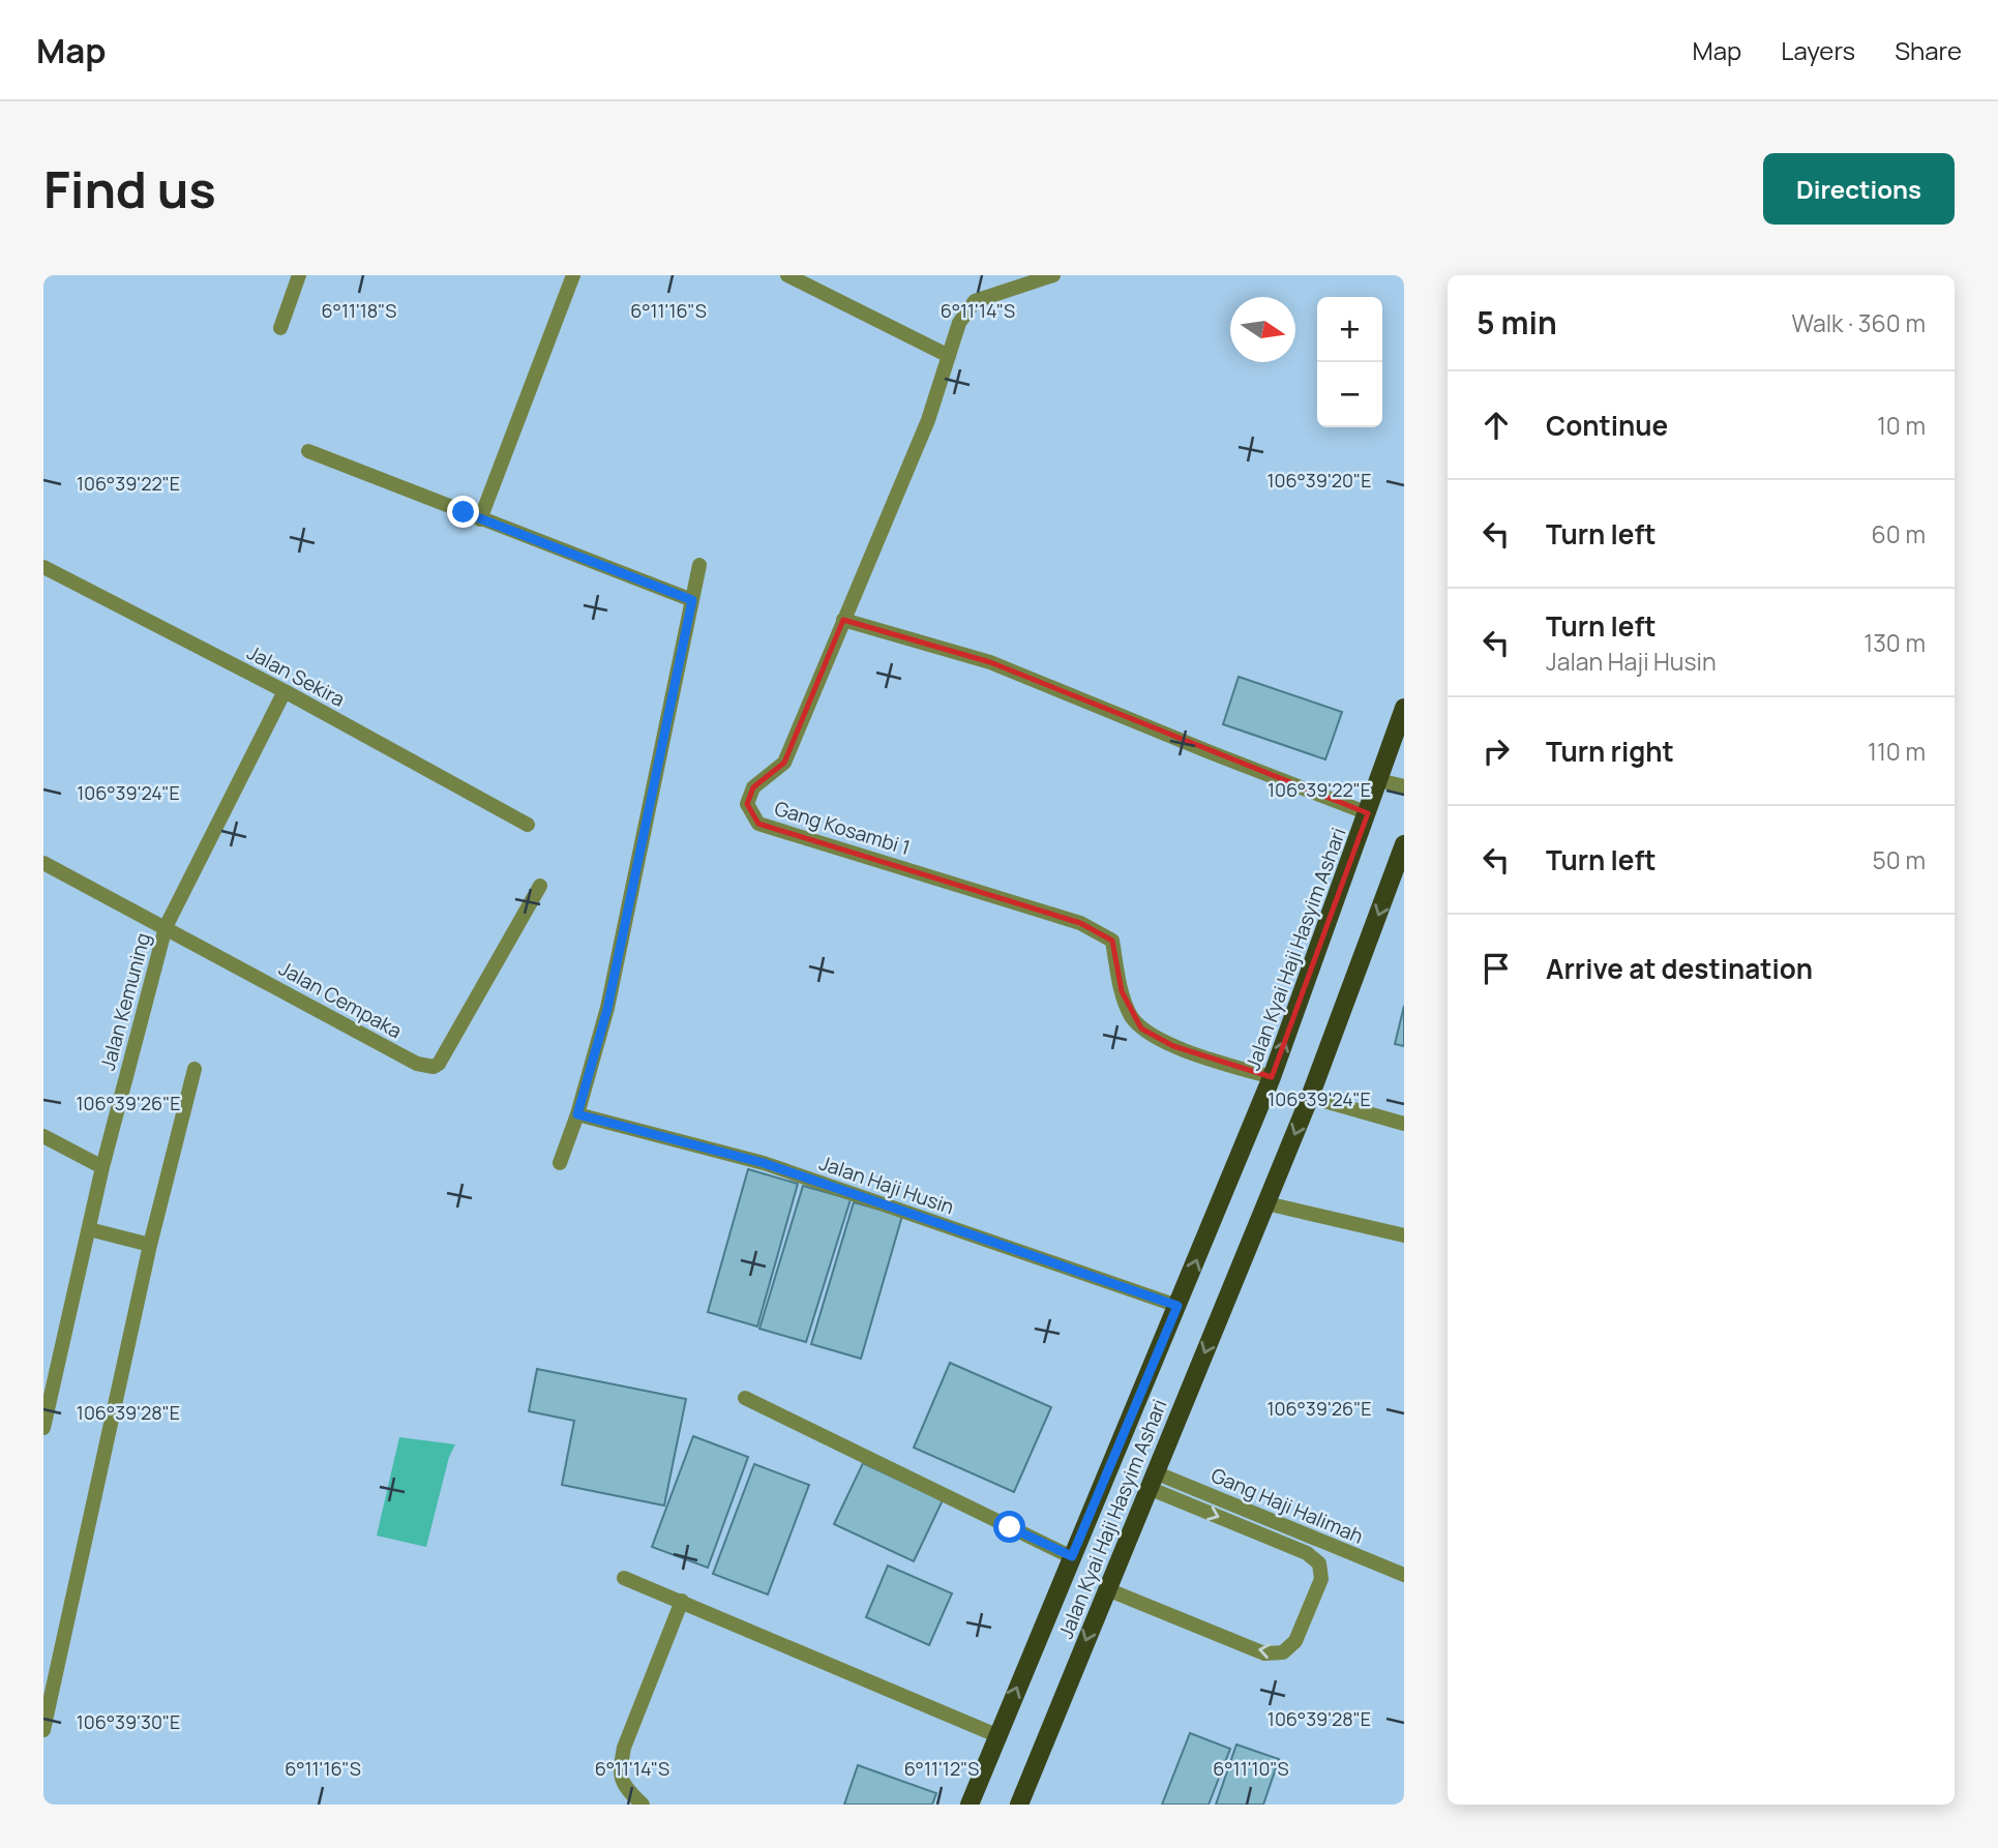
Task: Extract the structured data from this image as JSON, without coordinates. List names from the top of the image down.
{
  "streets": {
    "main road": ["Jalan Kyai Haji Hasyim Ashari"],
    "street": [
      "Jalan Sekira",
      "Gang Kosambi 1",
      "Jalan Cempaka",
      "Jalan Kemuning",
      "Jalan Haji Husin",
      "Gang Haji Halimah"
    ]
  },
  "crossings": [
    ["Jalan Sekira", "Jalan Kemuning"],
    ["Gang Kosambi 1", "Jalan Kyai Haji Hasyim Ashari"],
    ["Jalan Kyai Haji Hasyim Ashari", "Jalan Haji Husin"],
    ["Jalan Kyai Haji Hasyim Ashari", "Gang Haji Halimah"],
    ["Jalan Cempaka", "Jalan Kemuning"]
  ],
  "north": "right",
  "page": {
    "header": "Map",
    "nav": ["Map", "Layers", "Share"],
    "buttons": "Directions",
    "title": "Find us",
    "heading": ["5 min", "Walk · 360 m"],
    "map_buttons": ["+", "−"],
    "list": [
      ["Continue", "10 m"],
      ["Turn left", "60 m"],
      ["Turn left", "Jalan Haji Husin", "130 m"],
      ["Turn right", "110 m"],
      ["Turn left", "50 m"],
      "Arrive at destination"
    ]
  },
  "coordinates": [
    "6°11'18\"S",
    "6°11'16\"S",
    "6°11'14\"S",
    "106°39'20\"E",
    "106°39'22\"E",
    "106°39'24\"E",
    "106°39'26\"E",
    "106°39'28\"E",
    "106°39'30\"E",
    "6°11'12\"S",
    "6°11'10\"S"
  ]
}
